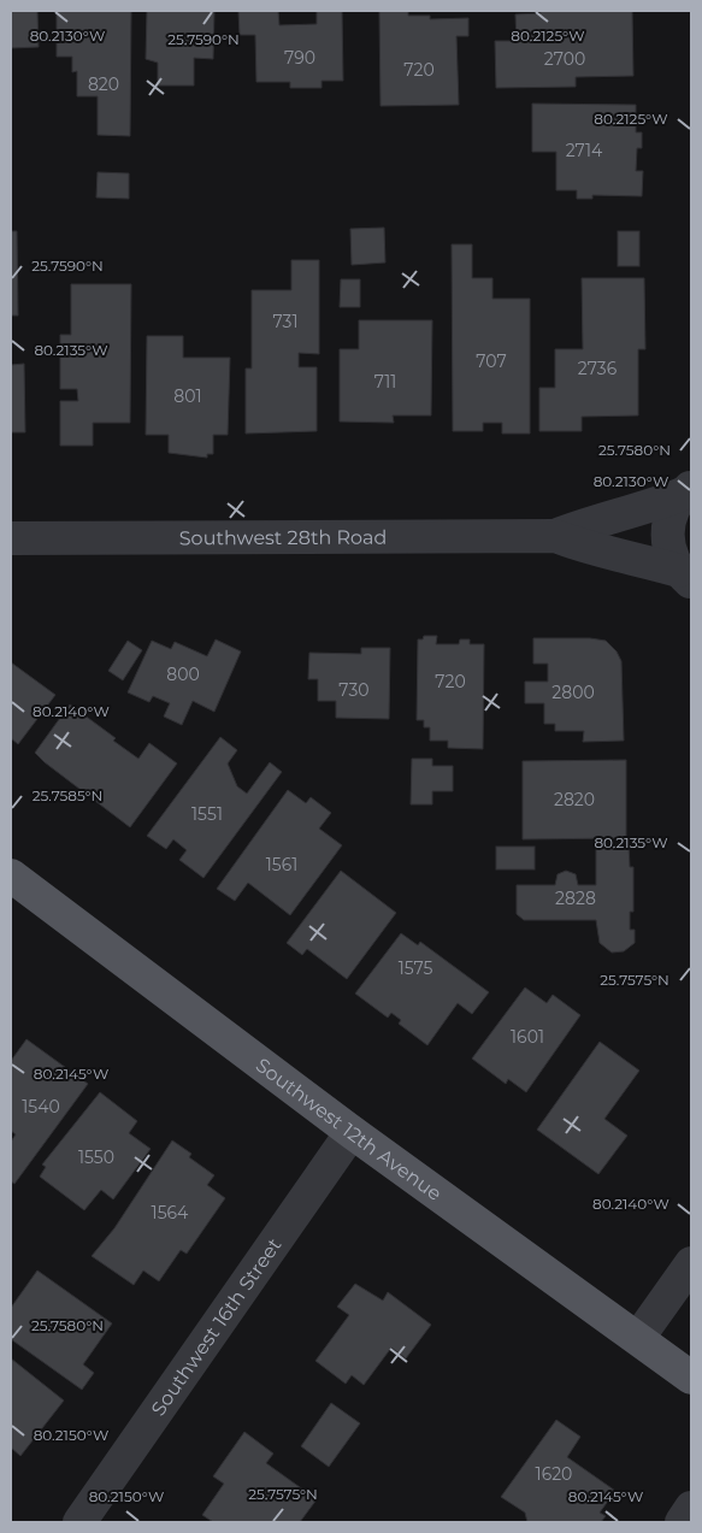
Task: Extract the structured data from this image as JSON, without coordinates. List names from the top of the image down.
{
  "streets": {
    "main road": ["Southwest 12th Avenue"],
    "street": ["Southwest 28th Road", "Southwest 16th Street"]
  },
  "crossings": [
    ["Southwest 12th Avenue", "Southwest 16th Street"]
  ],
  "house_numbers": [
    "790",
    "2700",
    "720",
    "820",
    "2714",
    "731",
    "707",
    "2736",
    "711",
    "801",
    "800",
    "720",
    "730",
    "2800",
    "2820",
    "1551",
    "1561",
    "2828",
    "1575",
    "1601",
    "1540",
    "1550",
    "1564",
    "1620"
  ],
  "coordinates": [
    "80.2130°W",
    "80.2125°W",
    "25.7590°N",
    "80.2135°W",
    "25.7580°N",
    "80.2140°W",
    "25.7585°N",
    "25.7575°N",
    "80.2145°W",
    "80.2150°W"
  ]
}
